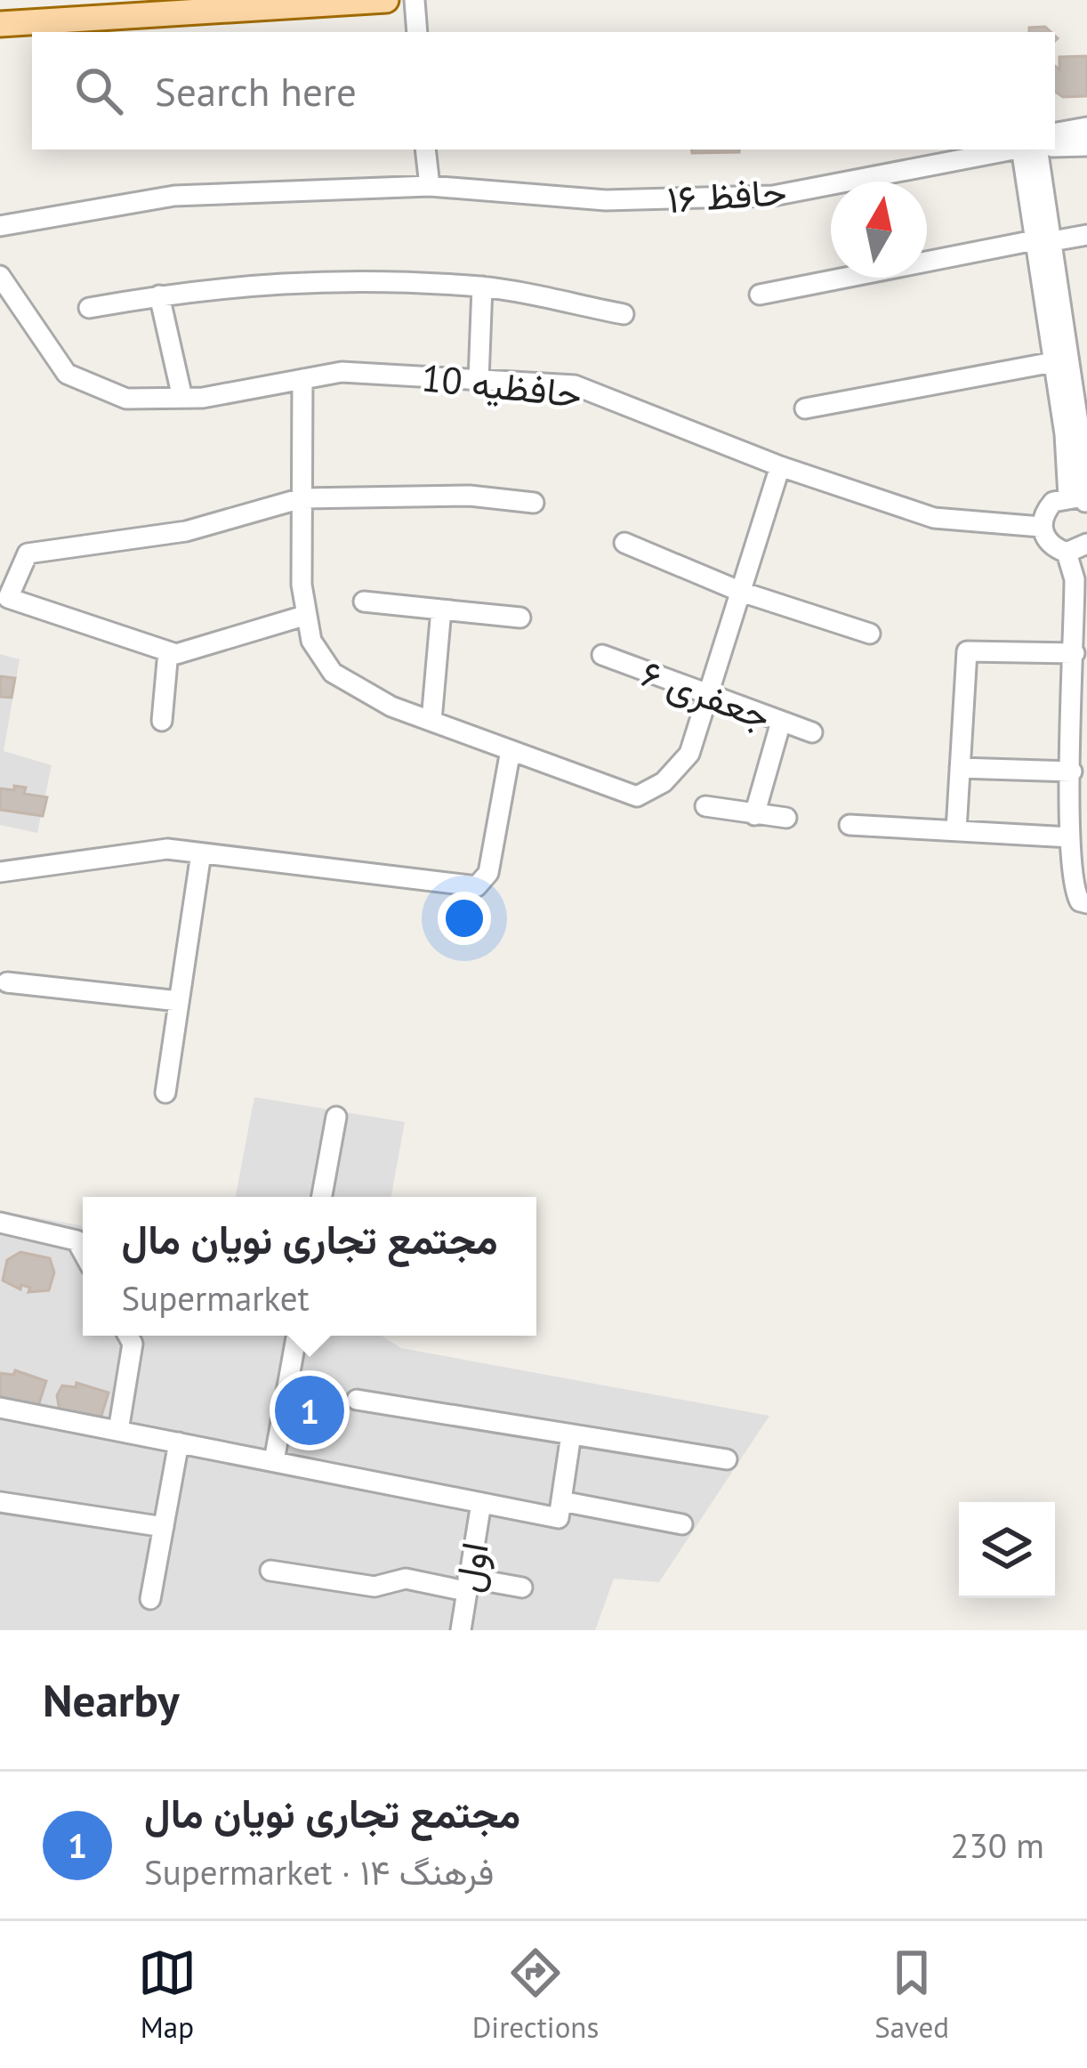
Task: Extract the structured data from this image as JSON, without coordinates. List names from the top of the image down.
{
  "streets": {
    "street": [
      "حافظ ۱۶",
      "حافظیه 10",
      "جعفری ۶",
      "اول"
    ]
  },
  "north": "top",
  "page": {
    "search": "Search here",
    "popup": ["مجتمع تجاری نویان مال", "Supermarket"],
    "pins": "1",
    "heading": "Nearby",
    "list": [
      {
        "mark": "1",
        "name": "مجتمع تجاری نویان مال",
        "note": "Supermarket · فرهنگ ۱۴",
        "value": "230 m"
      }
    ],
    "nav": ["Map", "Directions", "Saved"]
  }
}
